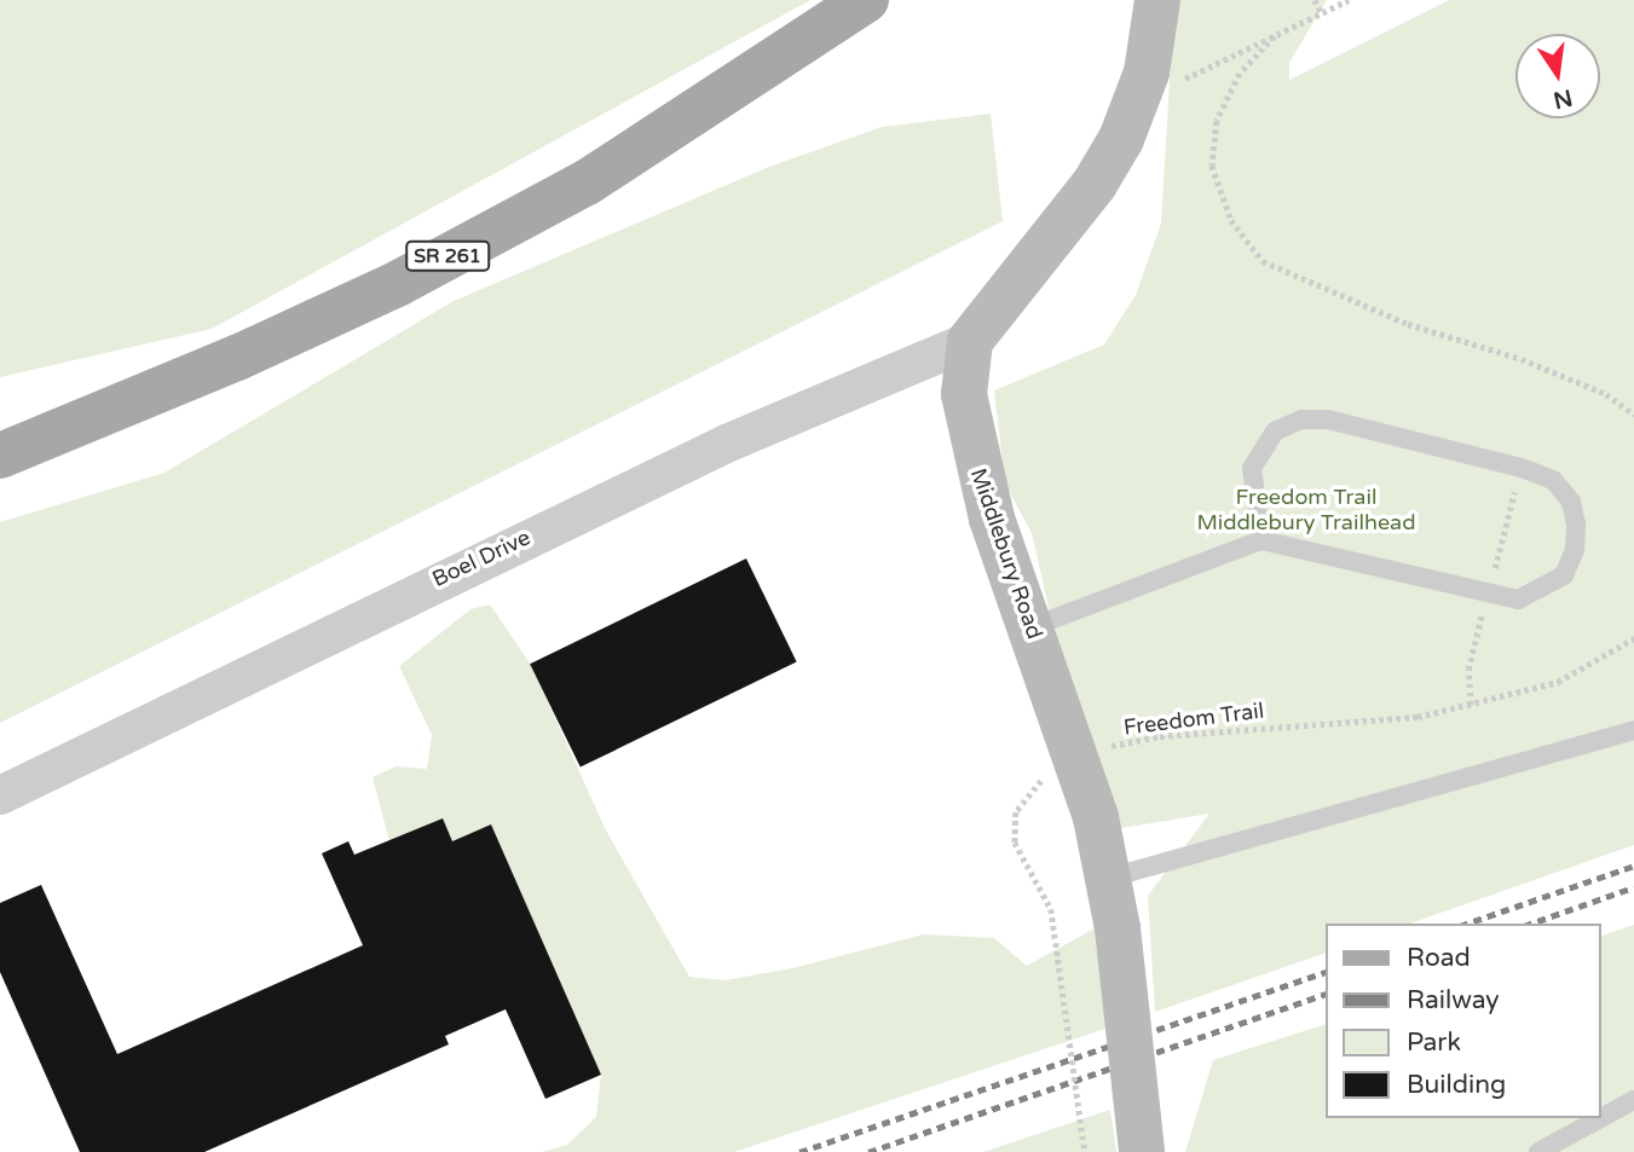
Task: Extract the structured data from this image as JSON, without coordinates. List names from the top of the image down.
{
  "streets": {
    "main road": ["SR 261"],
    "street": ["Middlebury Road", "Boel Drive"],
    "path": ["Freedom Trail"]
  },
  "crossings": [
    ["Middlebury Road", "Boel Drive"],
    ["Middlebury Road", "Freedom Trail"]
  ],
  "parks": ["Freedom Trail Middlebury Trailhead"],
  "legend": [
    "Road",
    "Railway",
    "Park",
    "Building"
  ],
  "north": "bottom"
}
